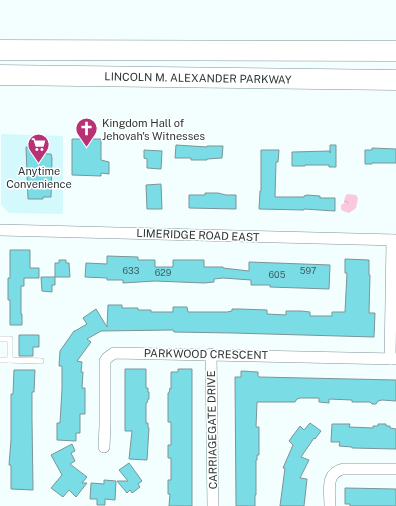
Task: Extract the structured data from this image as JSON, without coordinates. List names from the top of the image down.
{
  "streets": {
    "highway": ["LINCOLN M. ALEXANDER PARKWAY"],
    "street": ["LIMERIDGE ROAD EAST", "PARKWOOD CRESCENT", "CARRIAGEGATE DRIVE"]
  },
  "crossings": [
    ["PARKWOOD CRESCENT", "CARRIAGEGATE DRIVE"]
  ],
  "places": {
    "church": ["Kingdom Hall of Jehovah's Witnesses"],
    "supermarket": ["Anytime Convenience"]
  },
  "house_numbers": [
    "633",
    "597",
    "629",
    "605"
  ]
}
